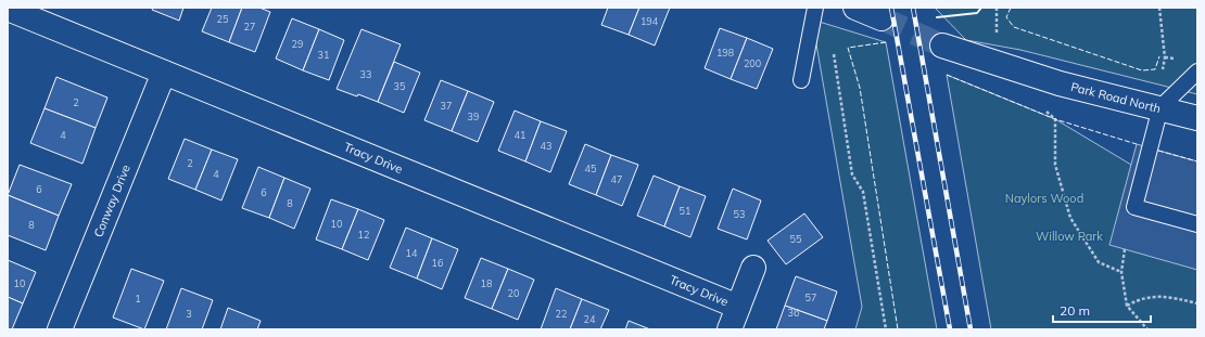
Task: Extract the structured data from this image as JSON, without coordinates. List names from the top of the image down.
{
  "streets": {
    "street": ["Park Road North", "Tracy Drive", "Conway Drive"]
  },
  "crossings": [
    ["Tracy Drive", "Conway Drive"]
  ],
  "parks": ["Naylors Wood", "Willow Park"],
  "house_numbers": [
    "25",
    "194",
    "27",
    "29",
    "198",
    "31",
    "200",
    "33",
    "35",
    "2",
    "37",
    "39",
    "4",
    "41",
    "43",
    "2",
    "45",
    "4",
    "47",
    "6",
    "6",
    "8",
    "51",
    "53",
    "10",
    "8",
    "12",
    "55",
    "14",
    "16",
    "10",
    "18",
    "20",
    "57",
    "1",
    "36",
    "3",
    "22",
    "24"
  ],
  "scale_bar": "20 m"
}
